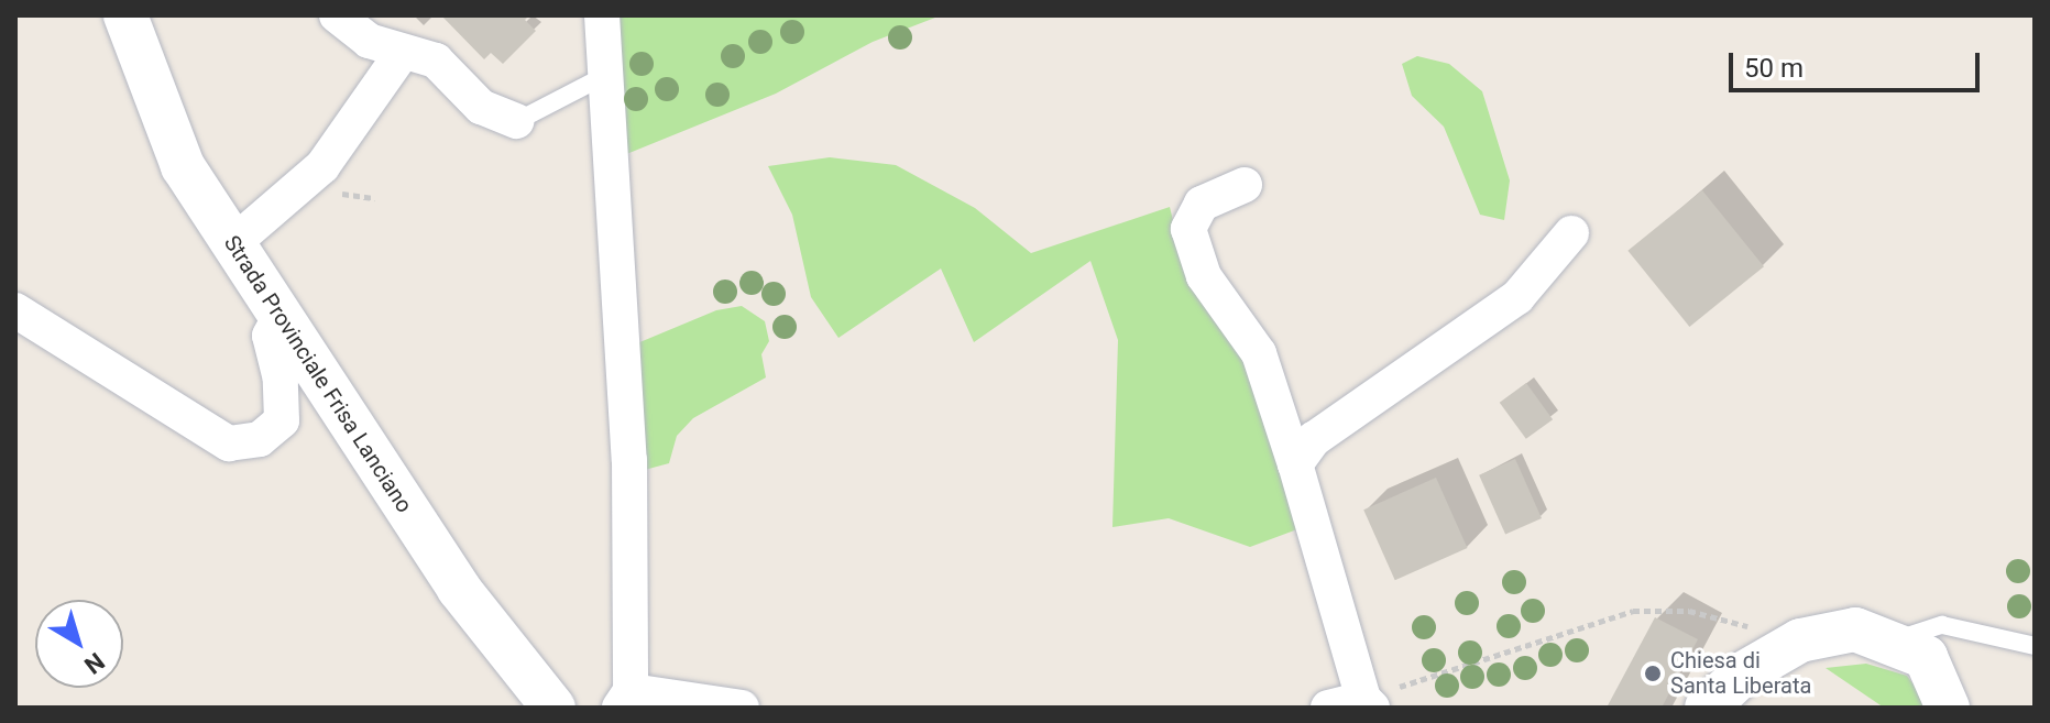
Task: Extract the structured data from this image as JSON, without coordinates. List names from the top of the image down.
{
  "streets": {
    "street": ["Strada Provinciale Frisa Lanciano"]
  },
  "places": ["Chiesa di Santa Liberata"],
  "scale_bar": "50 m",
  "north": "bottom right"
}
